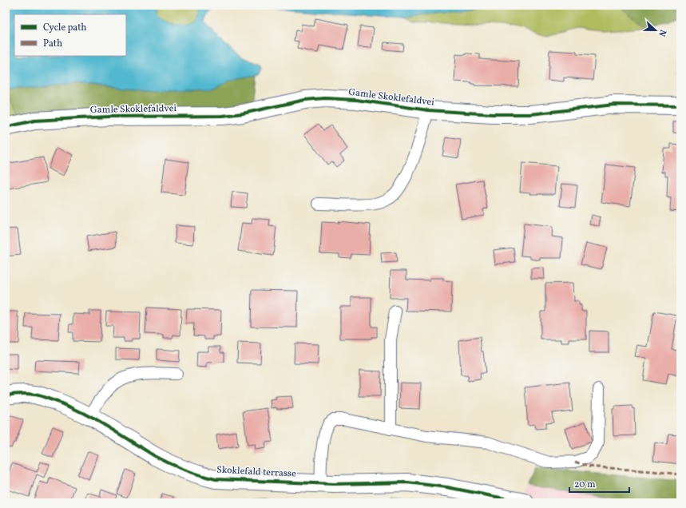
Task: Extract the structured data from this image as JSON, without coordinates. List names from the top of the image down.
{
  "streets": {
    "street": ["Gamle Skoklefaldvei", "Skoklefald terrasse"]
  },
  "legend": ["Cycle path", "Path"],
  "scale_bar": "20 m",
  "north": "right"
}
